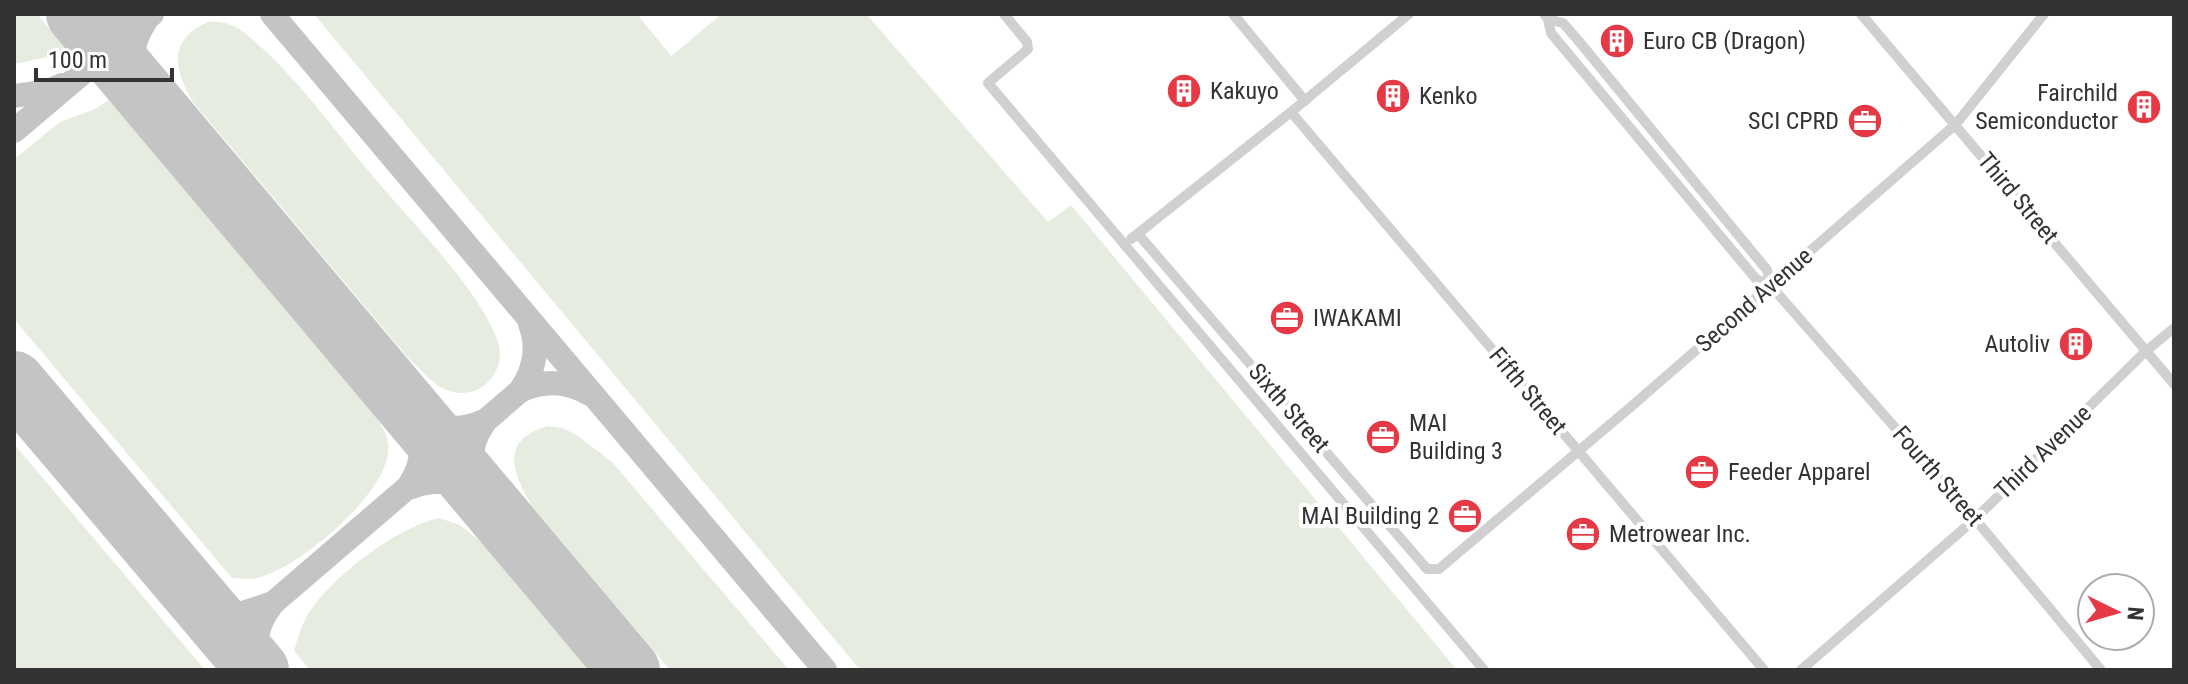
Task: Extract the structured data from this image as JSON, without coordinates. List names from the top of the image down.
{
  "streets": {
    "street": [
      "Third Street",
      "Second Avenue",
      "Fifth Street",
      "Sixth Street",
      "Third Avenue",
      "Fourth Street"
    ]
  },
  "crossings": [
    ["Third Street", "Second Avenue"],
    ["Third Street", "Third Avenue"],
    ["Second Avenue", "Fifth Street"],
    ["Second Avenue", "Sixth Street"],
    ["Second Avenue", "Fourth Street"],
    ["Fifth Street", "Sixth Street"],
    ["Third Avenue", "Fourth Street"]
  ],
  "places": {
    "building": [
      "Euro CB (Dragon)",
      "Kakuyo",
      "Kenko",
      "Fairchild Semiconductor",
      "Autoliv"
    ],
    "office": [
      "SCI CPRD",
      "IWAKAMI",
      "MAI Building 3",
      "Feeder Apparel",
      "MAI Building 2",
      "Metrowear Inc."
    ]
  },
  "scale_bar": "100 m",
  "north": "right"
}
